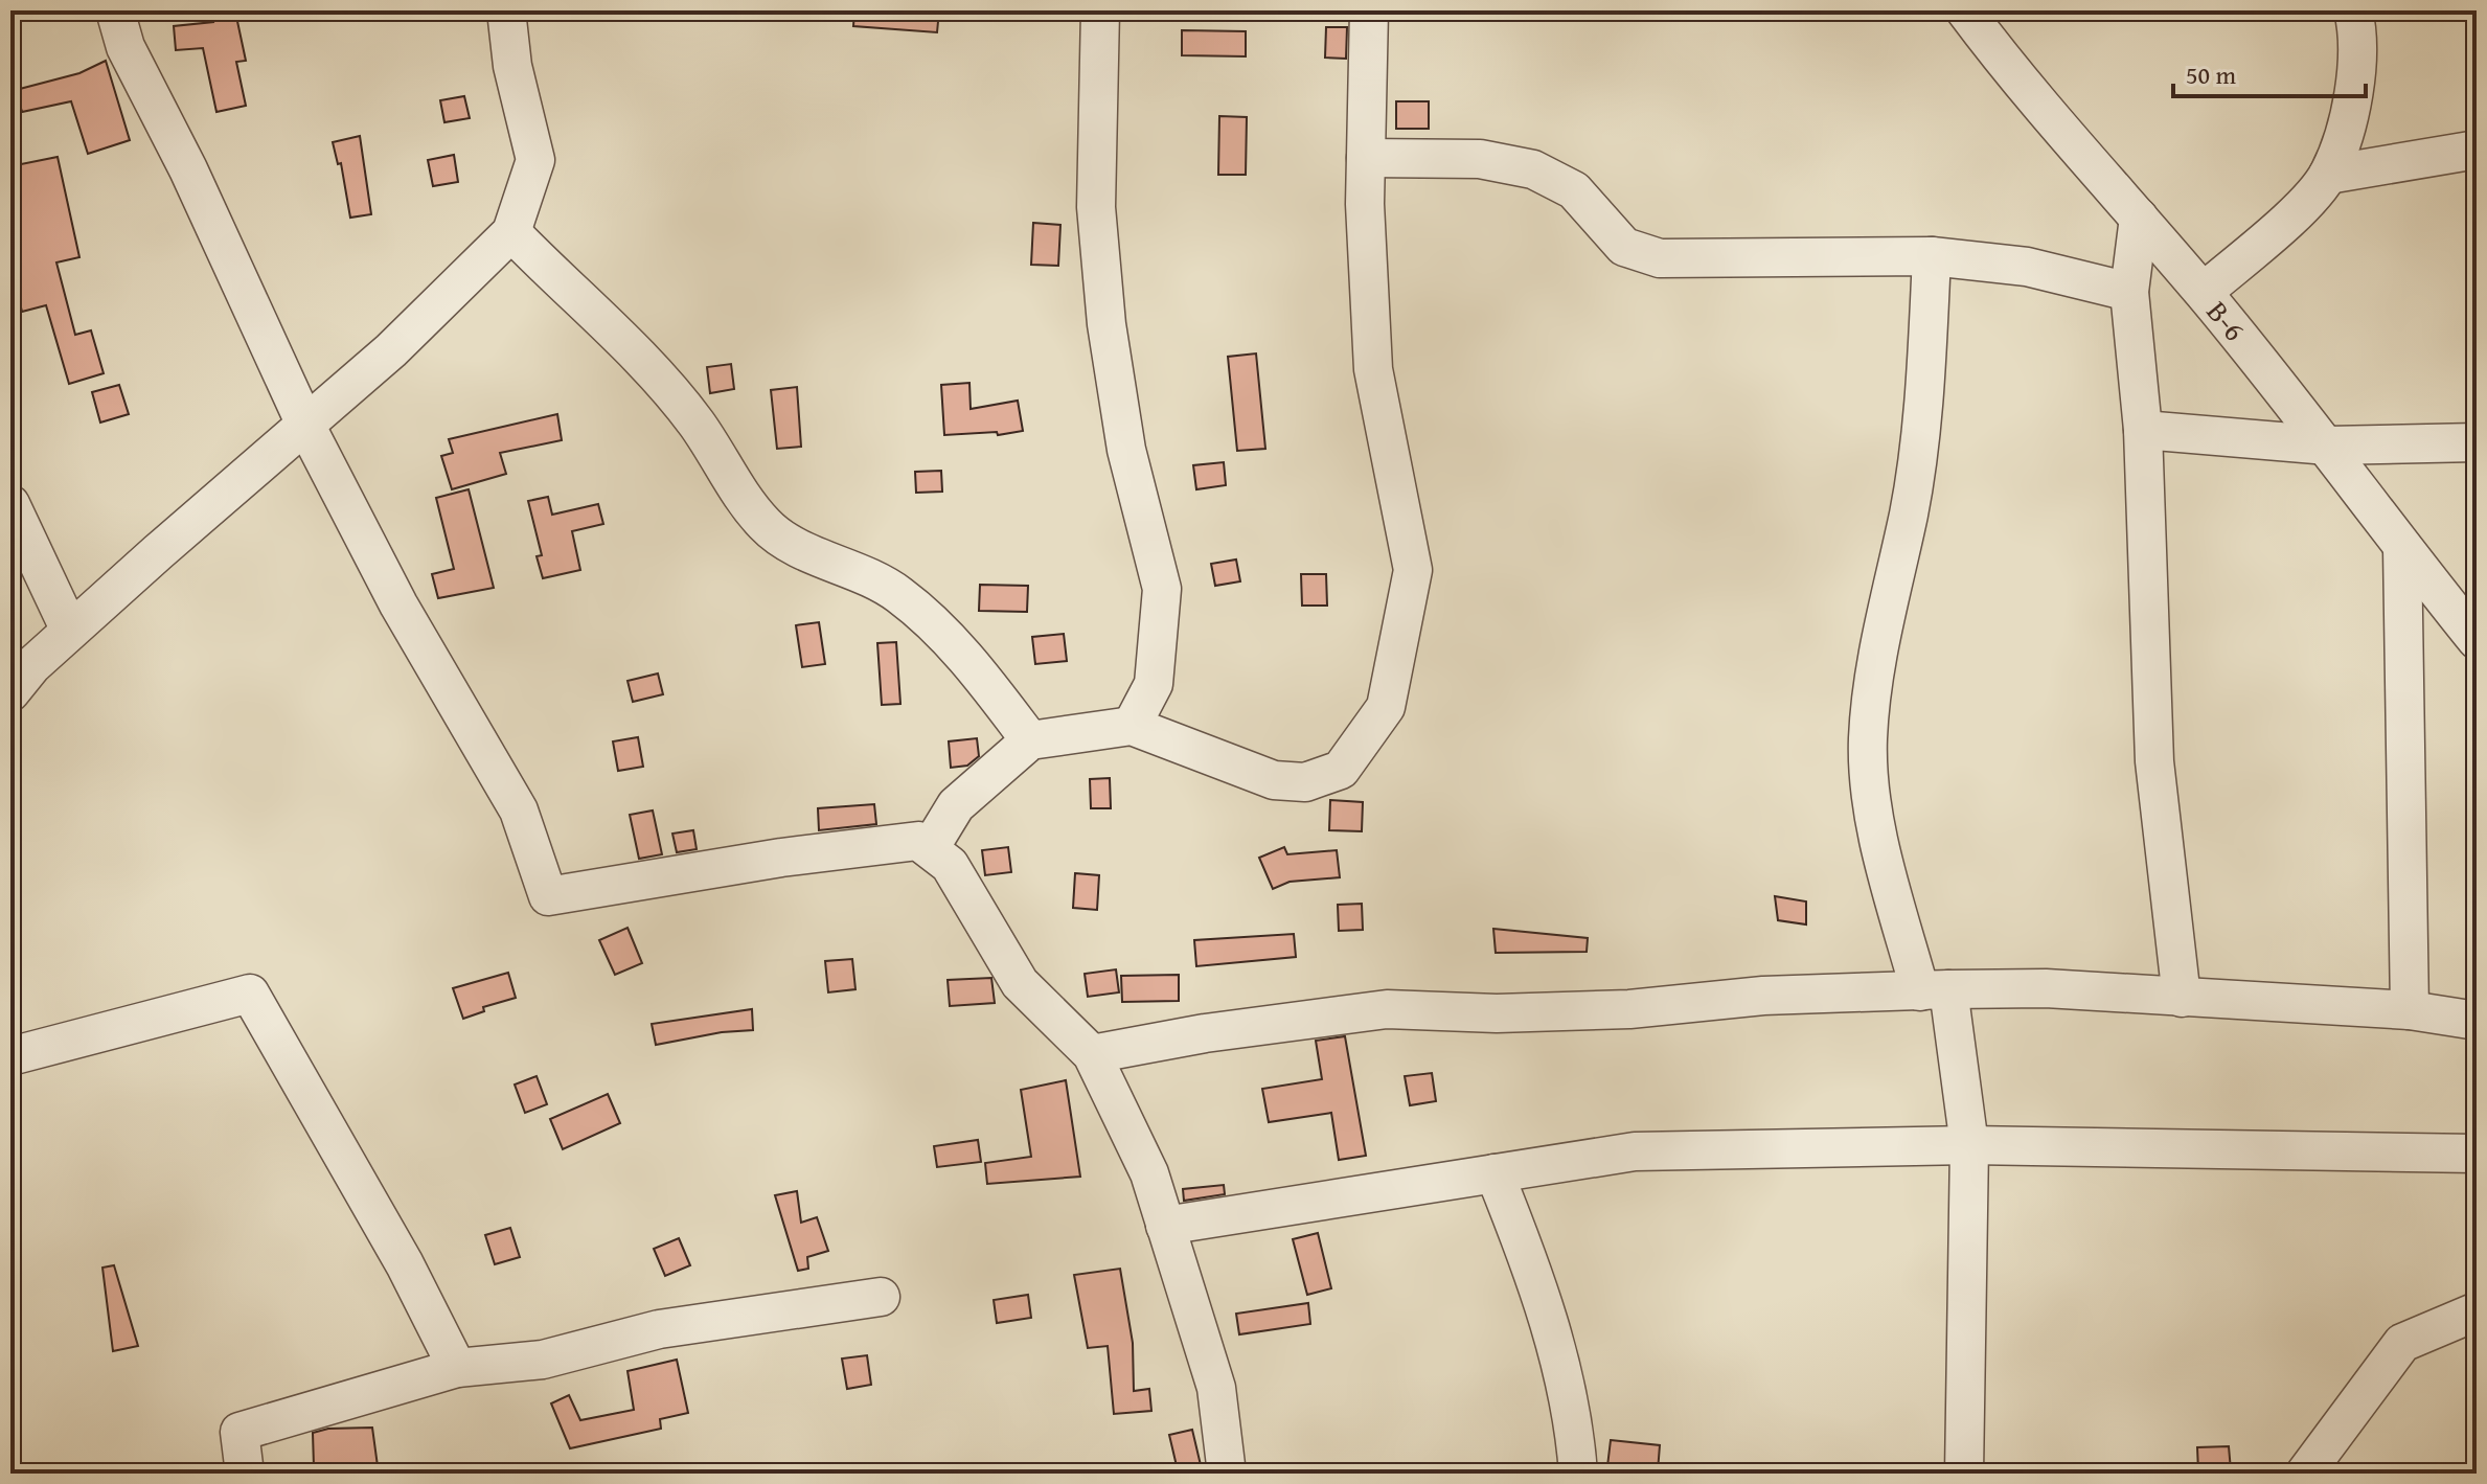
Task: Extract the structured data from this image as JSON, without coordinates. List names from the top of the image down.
{
  "streets": {
    "street": ["B-6"]
  },
  "scale_bar": "50 m"
}
